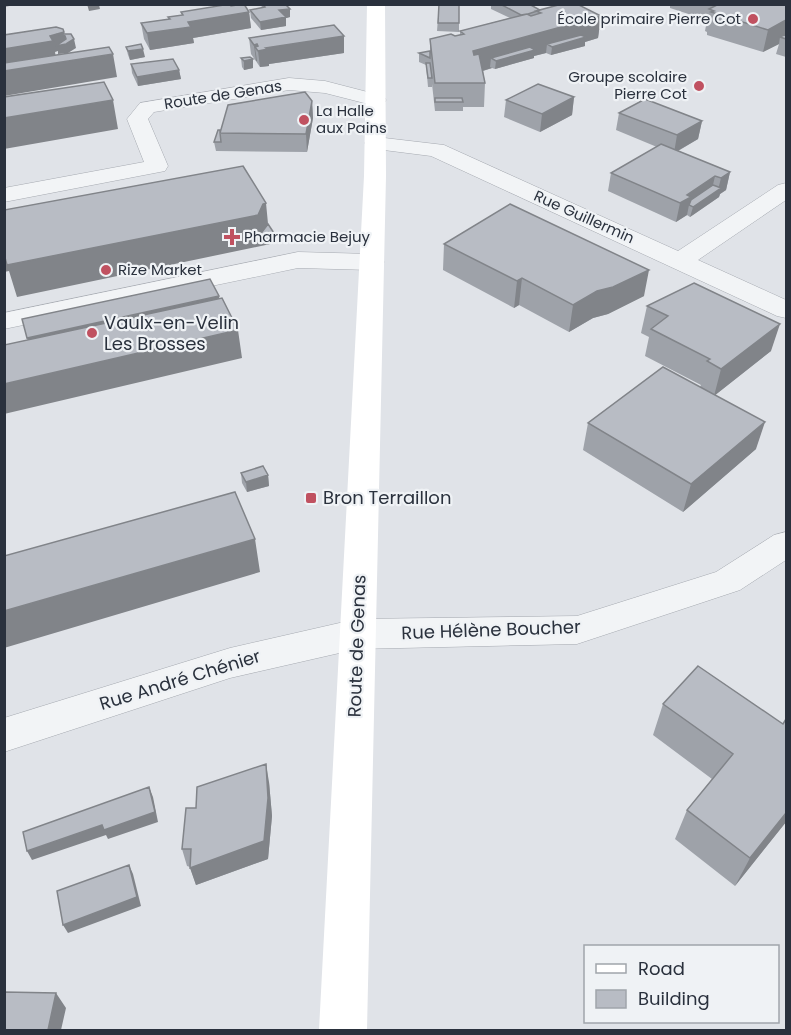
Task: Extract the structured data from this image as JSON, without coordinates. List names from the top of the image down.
{
  "streets": {
    "main road": ["Route de Genas"],
    "street": ["Rue Guillermin", "Rue Hélène Boucher", "Rue André Chénier"]
  },
  "crossings": [
    ["Route de Genas", "Rue Guillermin"],
    ["Route de Genas", "Rue Hélène Boucher"],
    ["Route de Genas", "Rue André Chénier"],
    ["Rue Hélène Boucher", "Rue André Chénier"]
  ],
  "places": {
    "other": [
      "École primaire Pierre Cot",
      "Groupe scolaire Pierre Cot",
      "La Halle aux Pains",
      "Rize Market",
      "Vaulx-en-Velin Les Brosses"
    ],
    "health": ["Pharmacie Bejuy"],
    "transit": ["Bron Terraillon"]
  },
  "legend": ["Road", "Building"]
}
